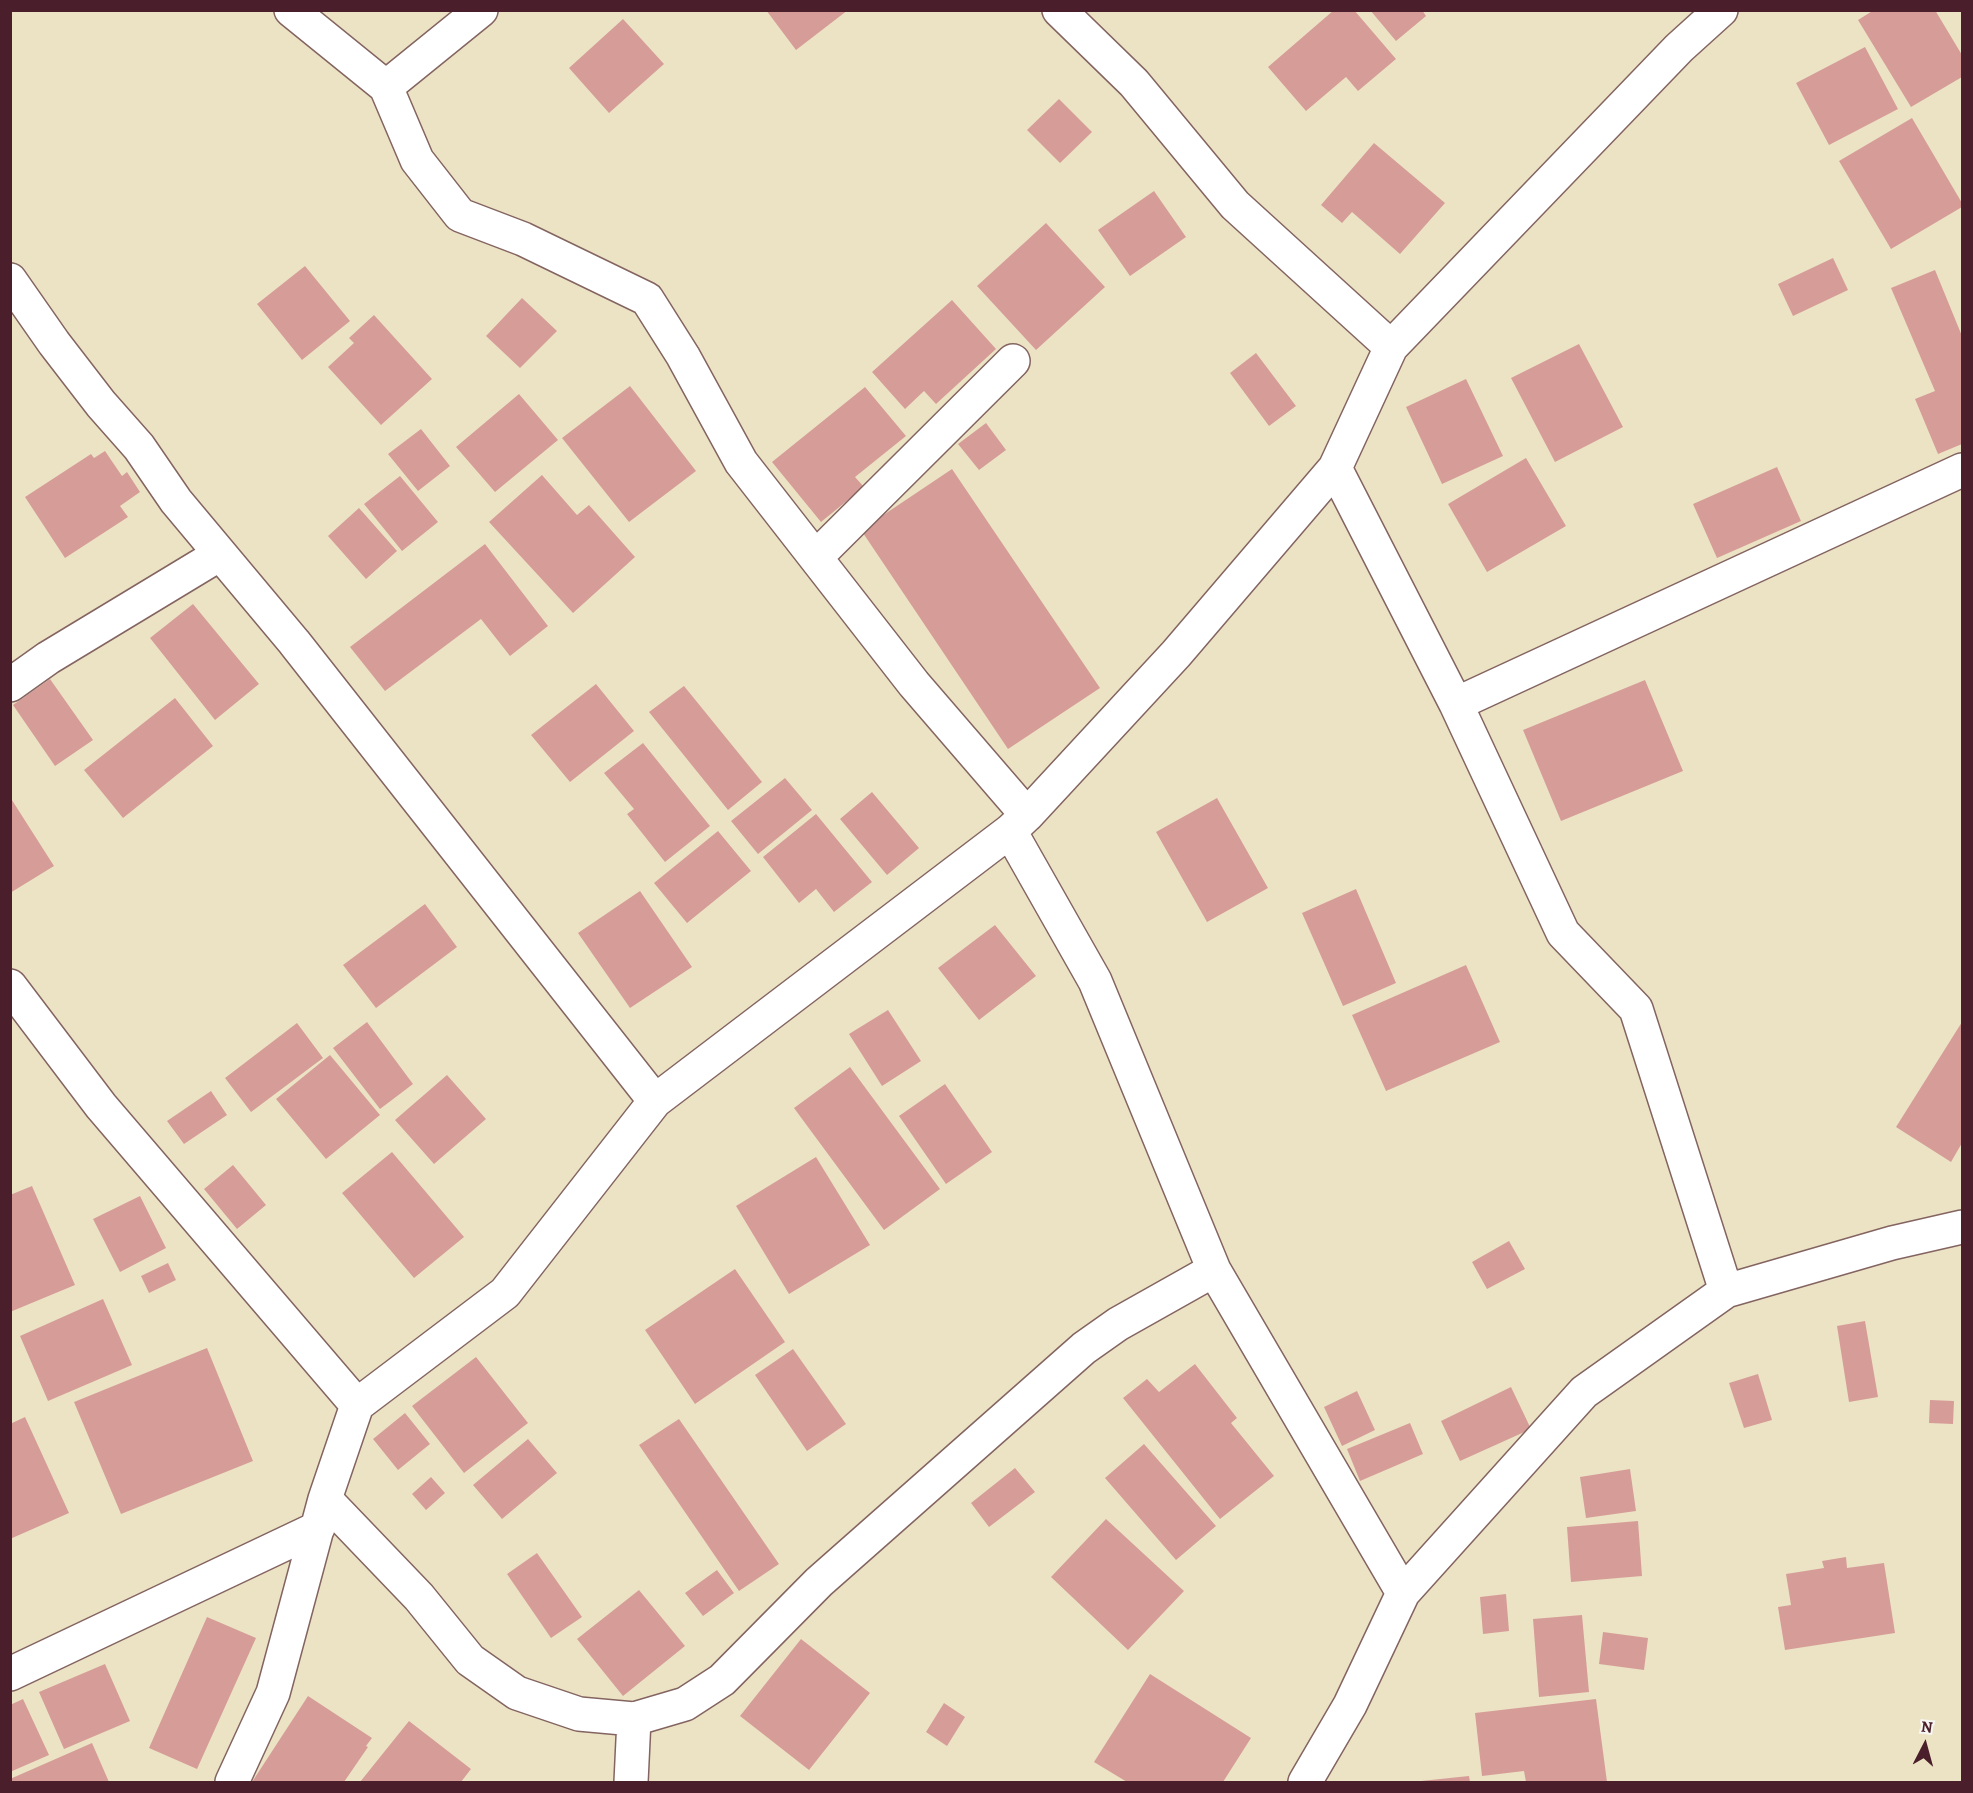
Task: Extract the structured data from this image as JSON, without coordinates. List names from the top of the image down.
{
  "north": "top"
}
